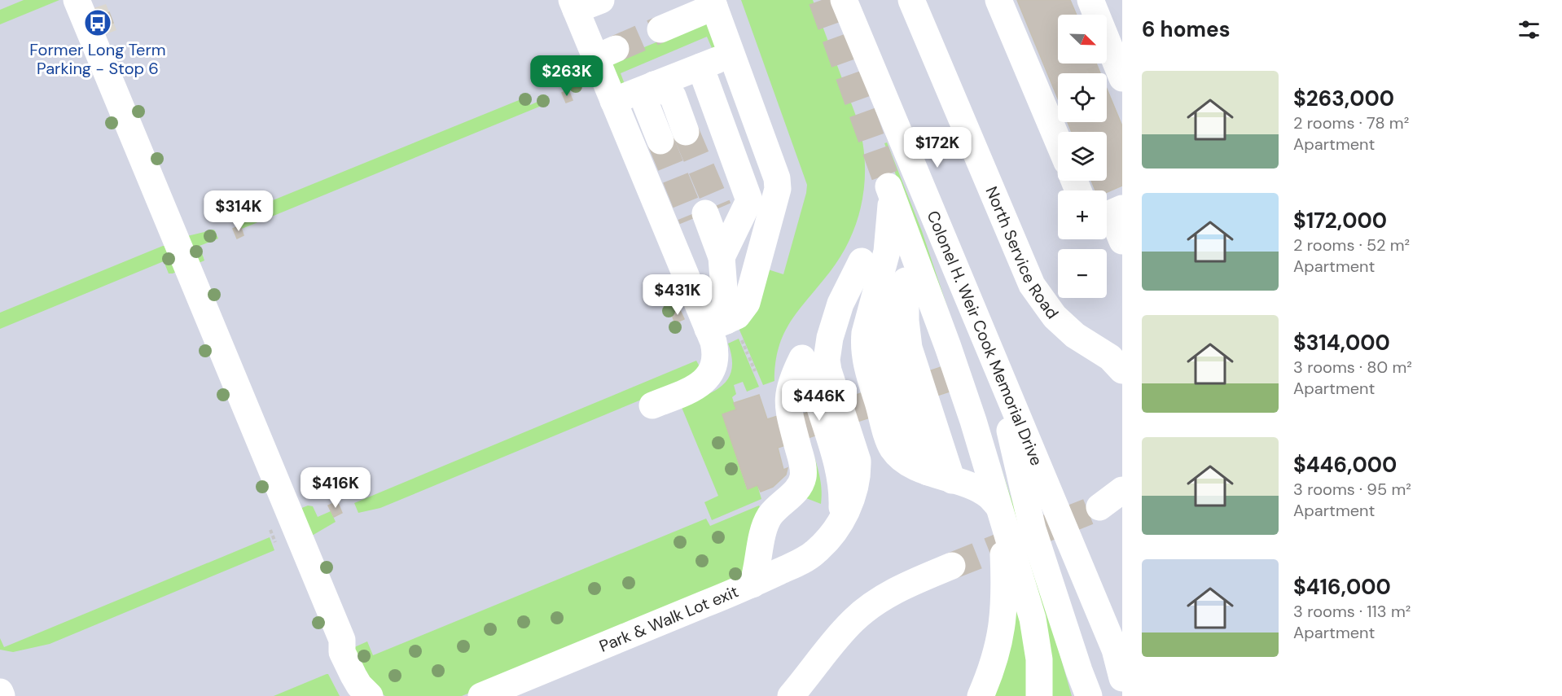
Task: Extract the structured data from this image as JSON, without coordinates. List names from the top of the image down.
{
  "streets": {
    "street": ["North Service Road", "Colonel H. Weir Cook Memorial Drive", "Park & Walk Lot exit"]
  },
  "places": {
    "bus stop": ["Former Long Term Parking - Stop 6"]
  },
  "north": "bottom right",
  "page": {
    "heading": "6 homes",
    "map_buttons": ["+", "−"],
    "price": [
      "$263K",
      "$172K",
      "$314K",
      "$431K",
      "$446K",
      "$416K"
    ],
    "list": [
      {
        "name": "$263,000",
        "note": "2 rooms · 78 m² · Apartment"
      },
      {
        "name": "$172,000",
        "note": "2 rooms · 52 m² · Apartment"
      },
      {
        "name": "$314,000",
        "note": "3 rooms · 80 m² · Apartment"
      },
      {
        "name": "$446,000",
        "note": "3 rooms · 95 m² · Apartment"
      },
      {
        "name": "$416,000",
        "note": "3 rooms · 113 m² · Apartment"
      }
    ]
  }
}
